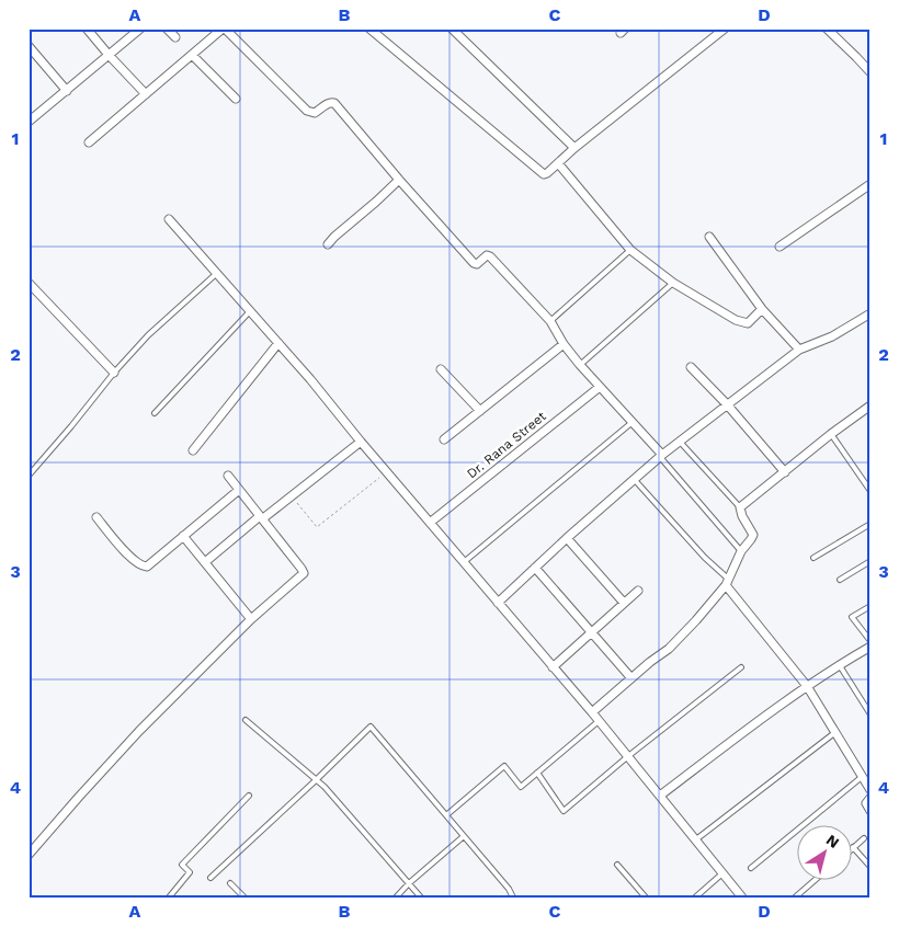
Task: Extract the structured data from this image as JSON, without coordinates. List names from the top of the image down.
{
  "streets": {
    "street": ["Dr. Rana Street"]
  },
  "north": "top right",
  "grid": {
    "columns": [
      "A",
      "B",
      "C",
      "D"
    ],
    "rows": [
      "1",
      "2",
      "3",
      "4"
    ]
  }
}
